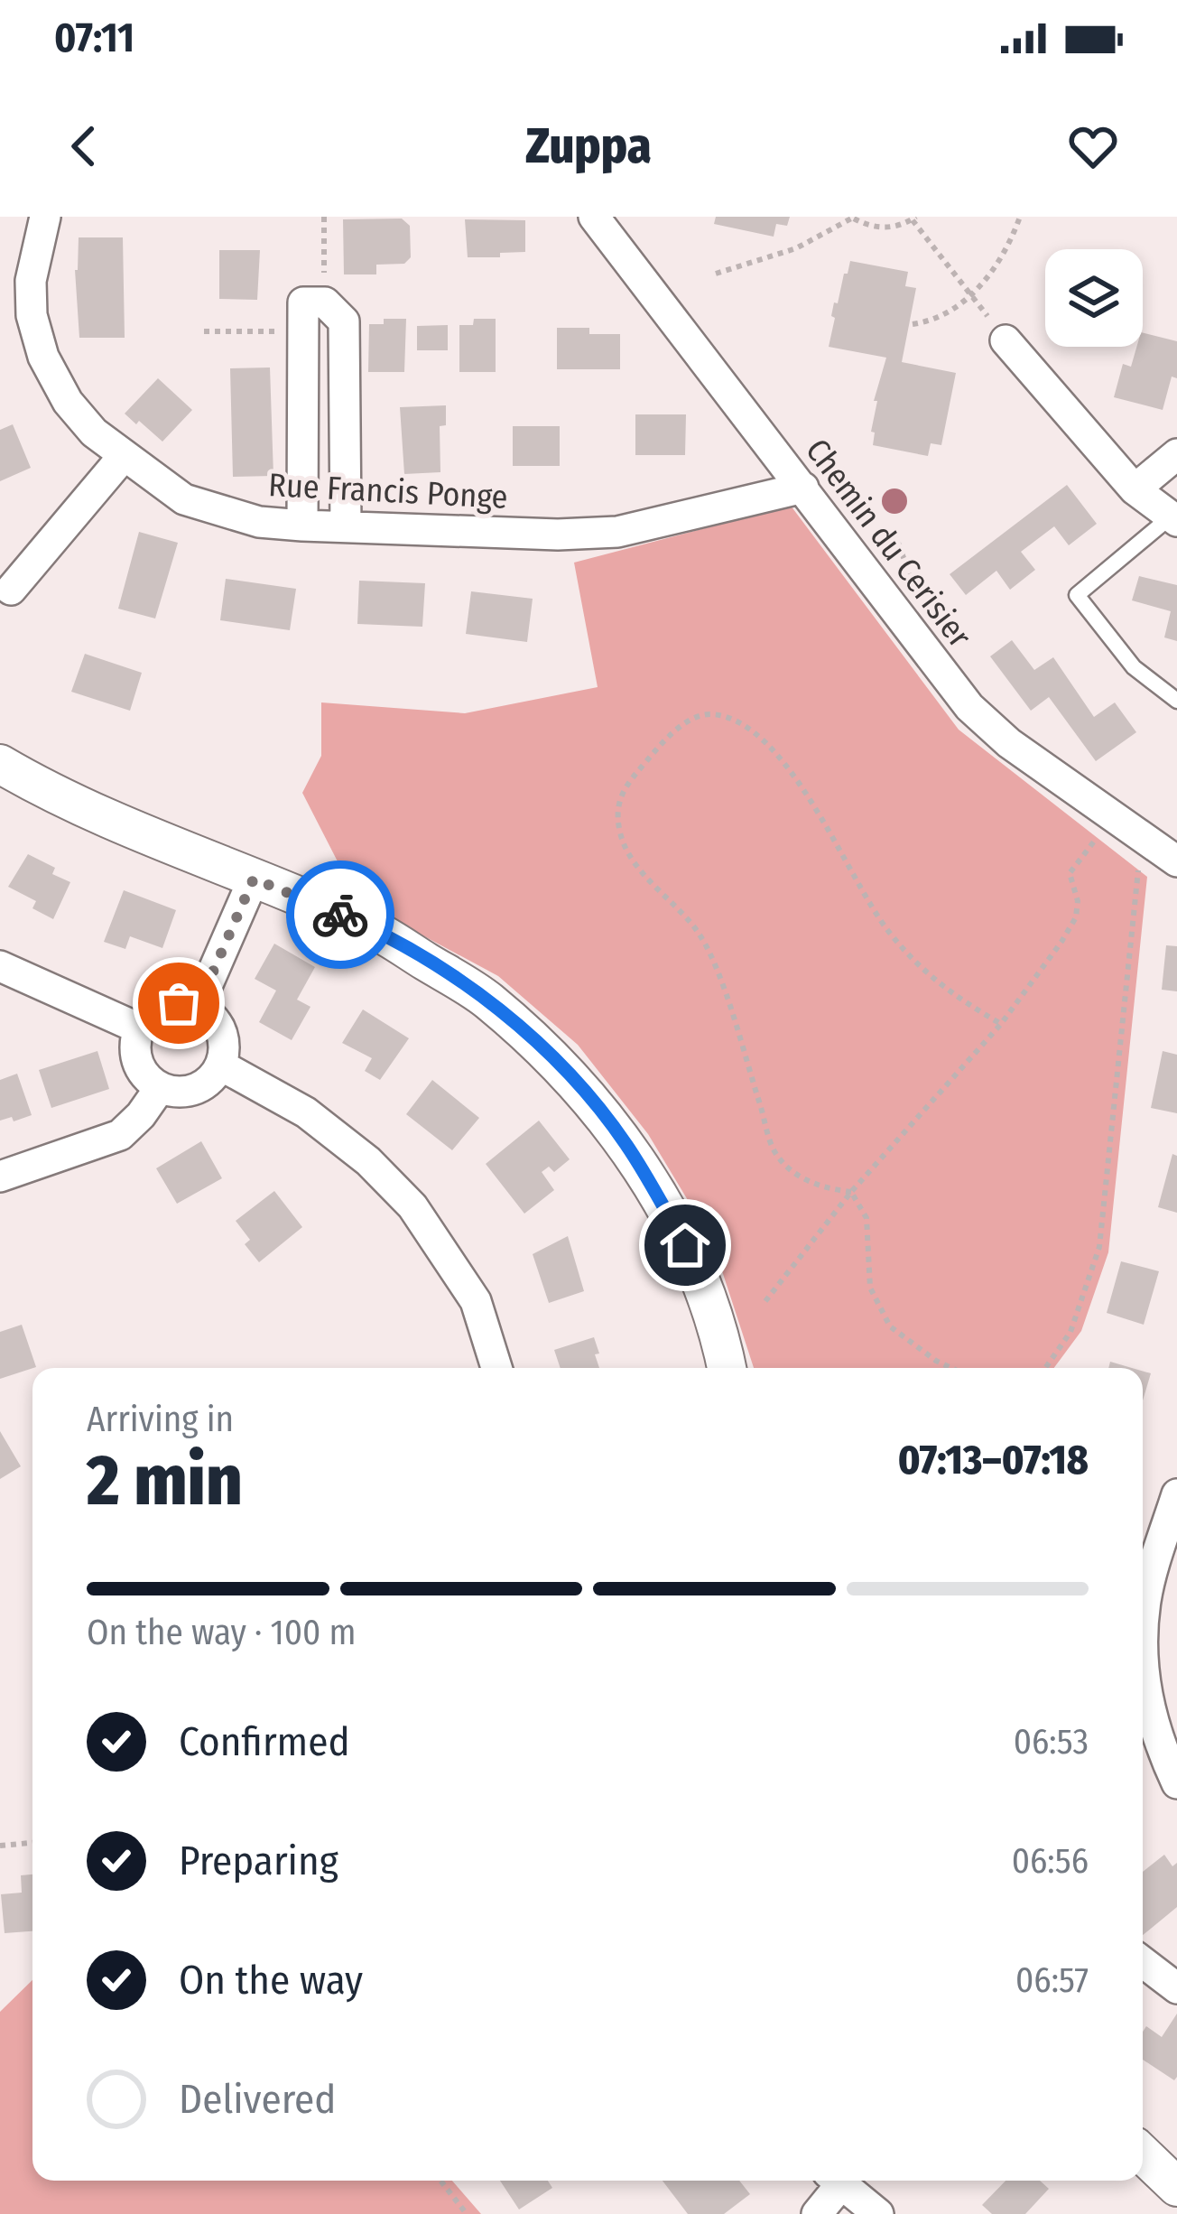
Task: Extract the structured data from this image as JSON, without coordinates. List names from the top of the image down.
{
  "streets": {
    "street": ["Rue Francis Ponge", "Chemin du Cerisier"]
  },
  "crossings": [
    ["Rue Francis Ponge", "Chemin du Cerisier"]
  ],
  "page": {
    "status": "07:11",
    "header": "Zuppa",
    "heading": ["2 min", "Arriving in", "07:13–07:18"],
    "bar": "On the way · 100 m",
    "list": [
      ["Confirmed", "06:53"],
      ["Preparing", "06:56"],
      ["On the way", "06:57"],
      "Delivered"
    ]
  }
}
